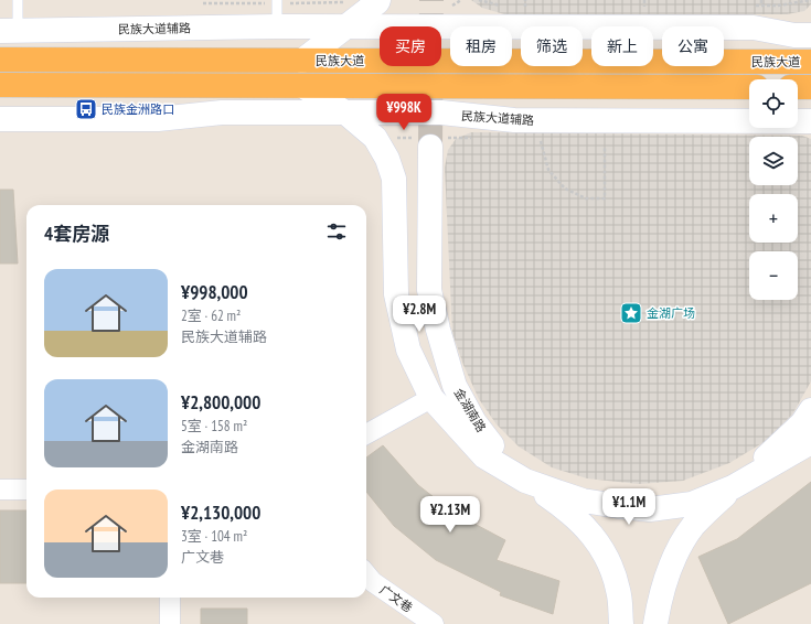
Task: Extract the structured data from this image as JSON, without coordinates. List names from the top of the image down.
{
  "streets": {
    "highway": ["民族大道"],
    "main road": ["民族大道辅路", "金湖南路"],
    "street": ["广文巷"]
  },
  "places": {
    "bus stop": ["民族金洲路口"],
    "place": ["金湖广场"]
  },
  "page": {
    "chip": [
      "买房",
      "租房",
      "筛选",
      "新上",
      "公寓"
    ],
    "map_buttons": ["+", "−"],
    "price": [
      "¥998K",
      "¥2.8M",
      "¥1.1M",
      "¥2.13M"
    ],
    "heading": "4套房源",
    "list": [
      {
        "name": "¥998,000",
        "note": "2室 · 62 m² · 民族大道辅路"
      },
      {
        "name": "¥2,800,000",
        "note": "5室 · 158 m² · 金湖南路"
      },
      {
        "name": "¥2,130,000",
        "note": "3室 · 104 m² · 广文巷"
      }
    ]
  }
}
